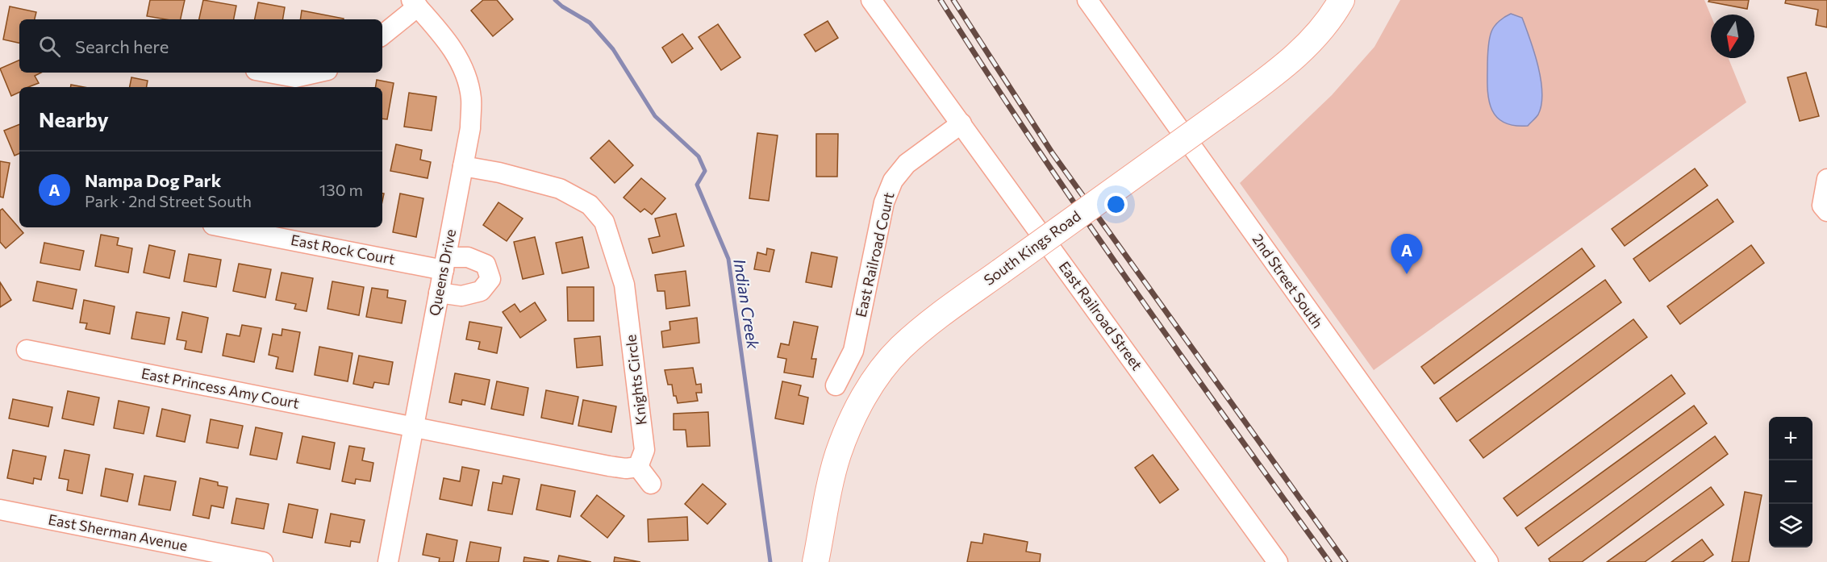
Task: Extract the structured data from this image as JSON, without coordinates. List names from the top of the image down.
{
  "streets": {
    "main road": ["South Kings Road"],
    "street": [
      "East Rock Court",
      "East Railroad Court",
      "Queens Drive",
      "2nd Street South",
      "East Railroad Street",
      "Knights Circle",
      "East Princess Amy Court",
      "East Sherman Avenue"
    ]
  },
  "crossings": [
    ["East Rock Court", "Queens Drive"],
    ["East Railroad Court", "East Railroad Street"],
    ["Queens Drive", "Knights Circle"],
    ["Queens Drive", "East Princess Amy Court"]
  ],
  "water": ["Indian Creek"],
  "north": "bottom",
  "page": {
    "search": "Search here",
    "heading": "Nearby",
    "list": [
      {
        "mark": "A",
        "name": "Nampa Dog Park",
        "note": "Park · 2nd Street South",
        "value": "130 m"
      }
    ],
    "pins": "A",
    "map_buttons": ["+", "−"]
  }
}
